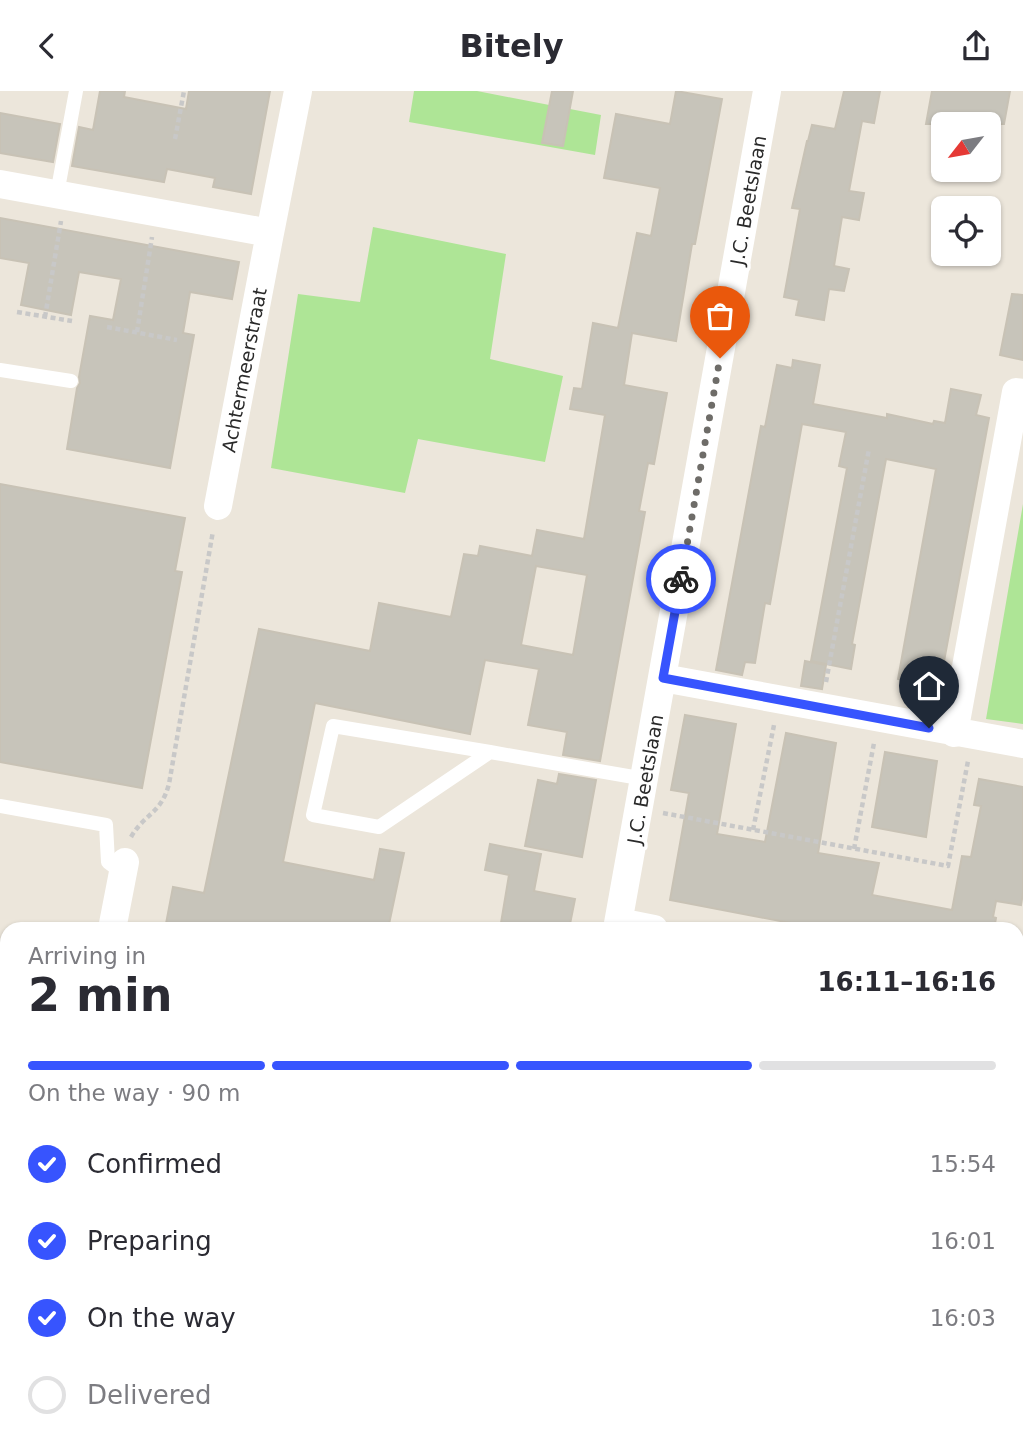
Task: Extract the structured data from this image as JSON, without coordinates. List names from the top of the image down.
{
  "streets": {
    "street": ["J.C. Beetslaan", "Achtermeerstraat"]
  },
  "north": "bottom left",
  "page": {
    "header": "Bitely",
    "heading": ["2 min", "Arriving in", "16:11–16:16"],
    "bar": "On the way · 90 m",
    "list": [
      ["Confirmed", "15:54"],
      ["Preparing", "16:01"],
      ["On the way", "16:03"],
      "Delivered"
    ]
  }
}
